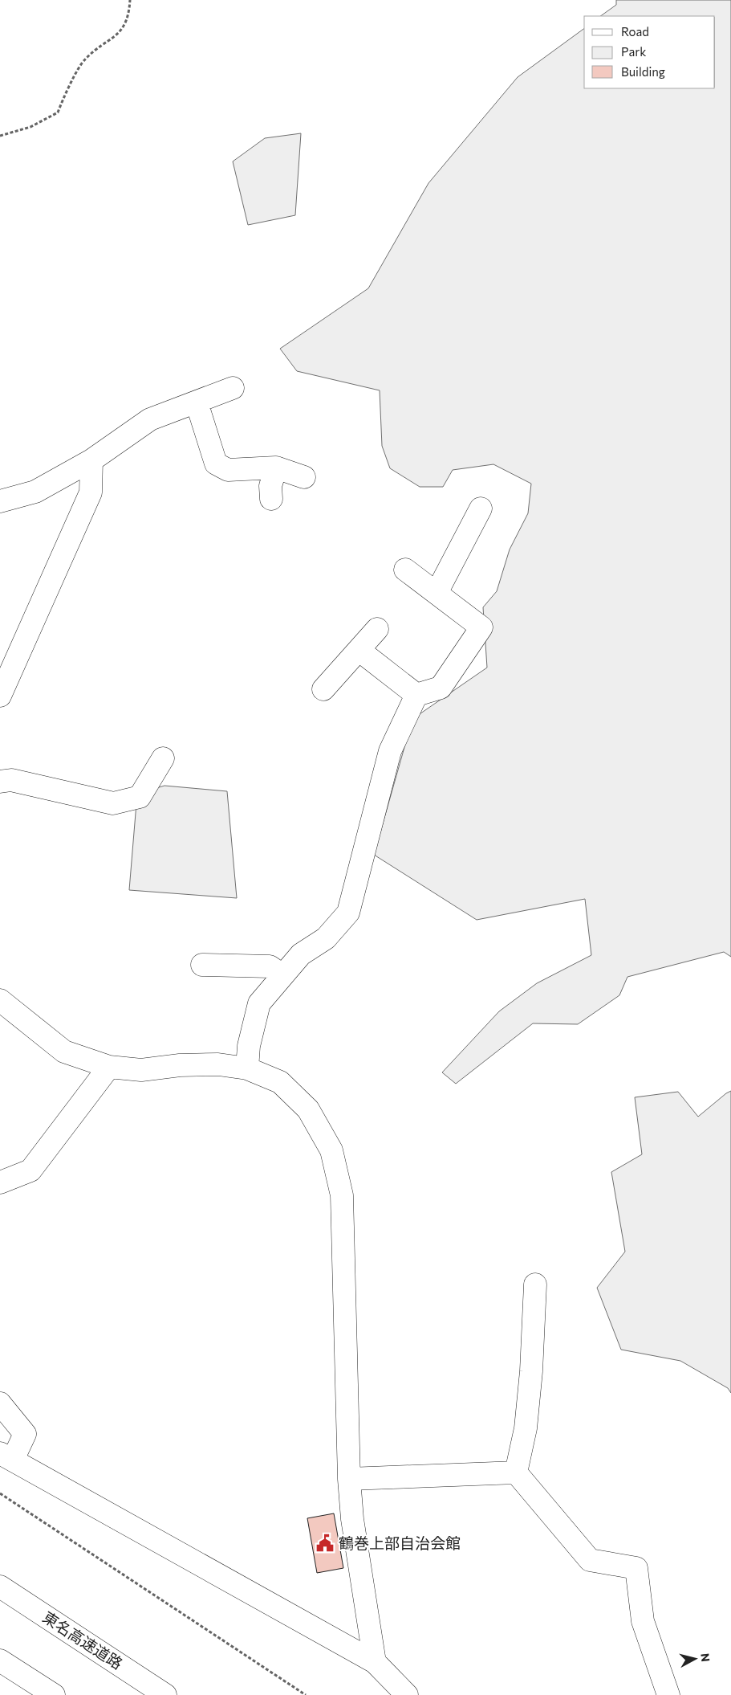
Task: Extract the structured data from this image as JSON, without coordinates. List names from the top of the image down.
{
  "streets": {
    "main road": ["東名高速道路"]
  },
  "places": {
    "public building": ["鶴巻上部自治会館"]
  },
  "legend": ["Road", "Park", "Building"],
  "north": "right"
}
